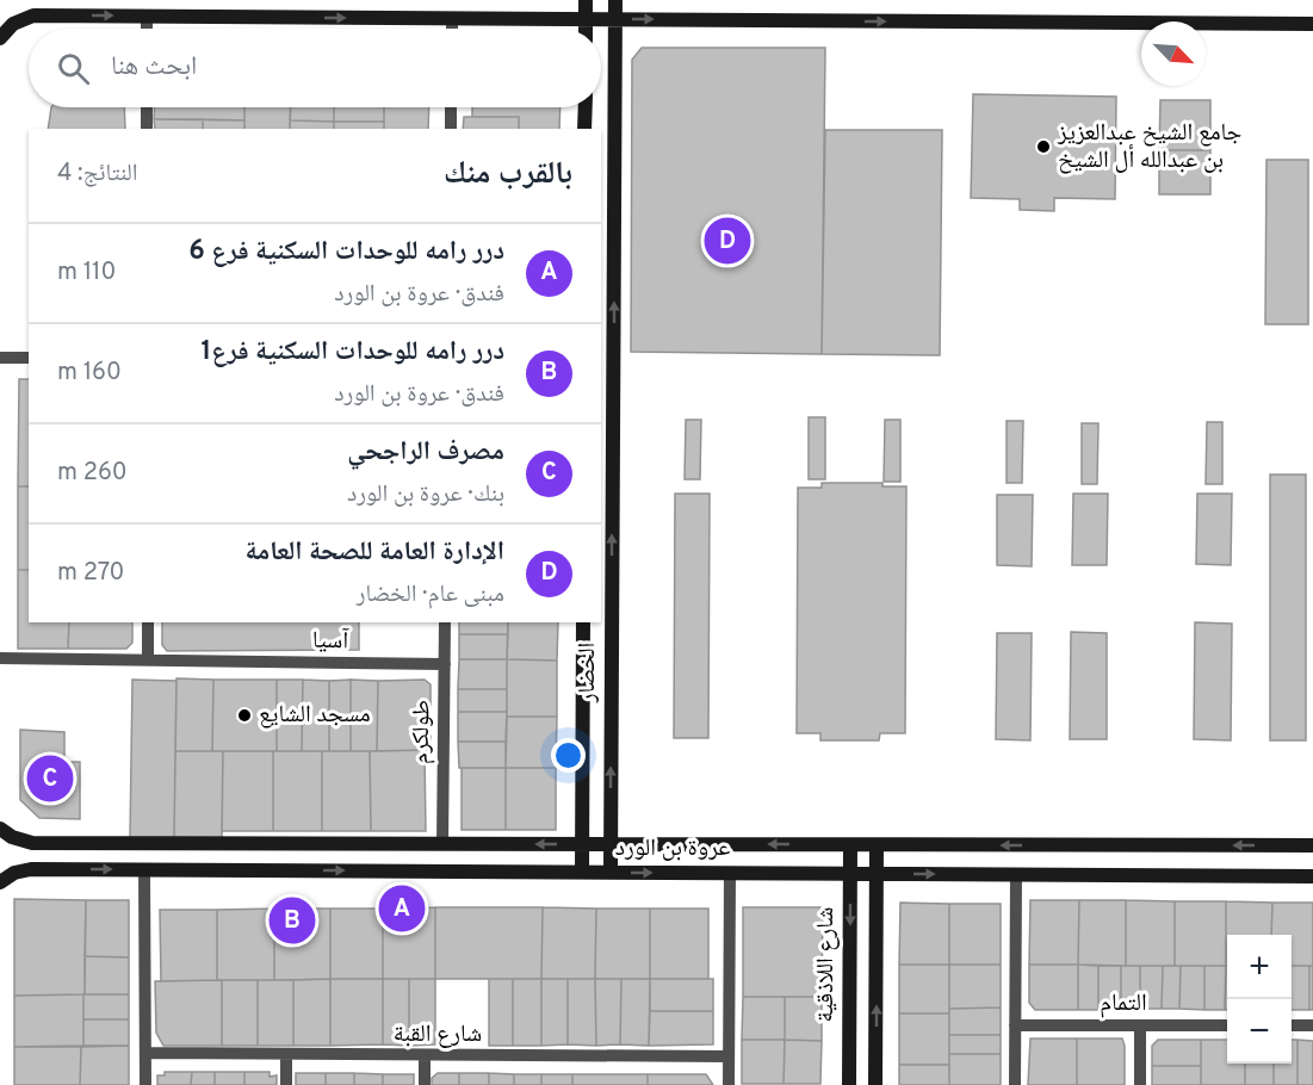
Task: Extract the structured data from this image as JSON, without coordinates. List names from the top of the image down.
{
  "streets": {
    "street": [
      "آسيا",
      "الخضار",
      "طولكرم",
      "عروة بن الورد",
      "شارع اللاذقية",
      "التمام",
      "شارع القبة"
    ]
  },
  "crossings": [
    ["آسيا", "طولكرم"],
    ["الخضار", "عروة بن الورد"],
    ["طولكرم", "عروة بن الورد"],
    ["عروة بن الورد", "شارع اللاذقية"]
  ],
  "places": ["جامع الشيخ عبدالعزيز بن عبدالله أل الشيخ", "مسجد الشايع"],
  "north": "bottom right",
  "page": {
    "search": "ابحث هنا",
    "heading": ["بالقرب منك", "النتائج: 4"],
    "pins": [
      "D",
      "C",
      "A",
      "B"
    ],
    "list": [
      {
        "mark": "A",
        "name": "درر رامه للوحدات السكنية فرع 6",
        "note": "فندق · عروة بن الورد",
        "value": "110 m"
      },
      {
        "mark": "B",
        "name": "درر رامه للوحدات السكنية فرع1",
        "note": "فندق · عروة بن الورد",
        "value": "160 m"
      },
      {
        "mark": "C",
        "name": "مصرف الراجحي",
        "note": "بنك · عروة بن الورد",
        "value": "260 m"
      },
      {
        "mark": "D",
        "name": "الإدارة العامة للصحة العامة",
        "note": "مبنى عام · الخضار",
        "value": "270 m"
      }
    ],
    "map_buttons": ["+", "−"]
  }
}
